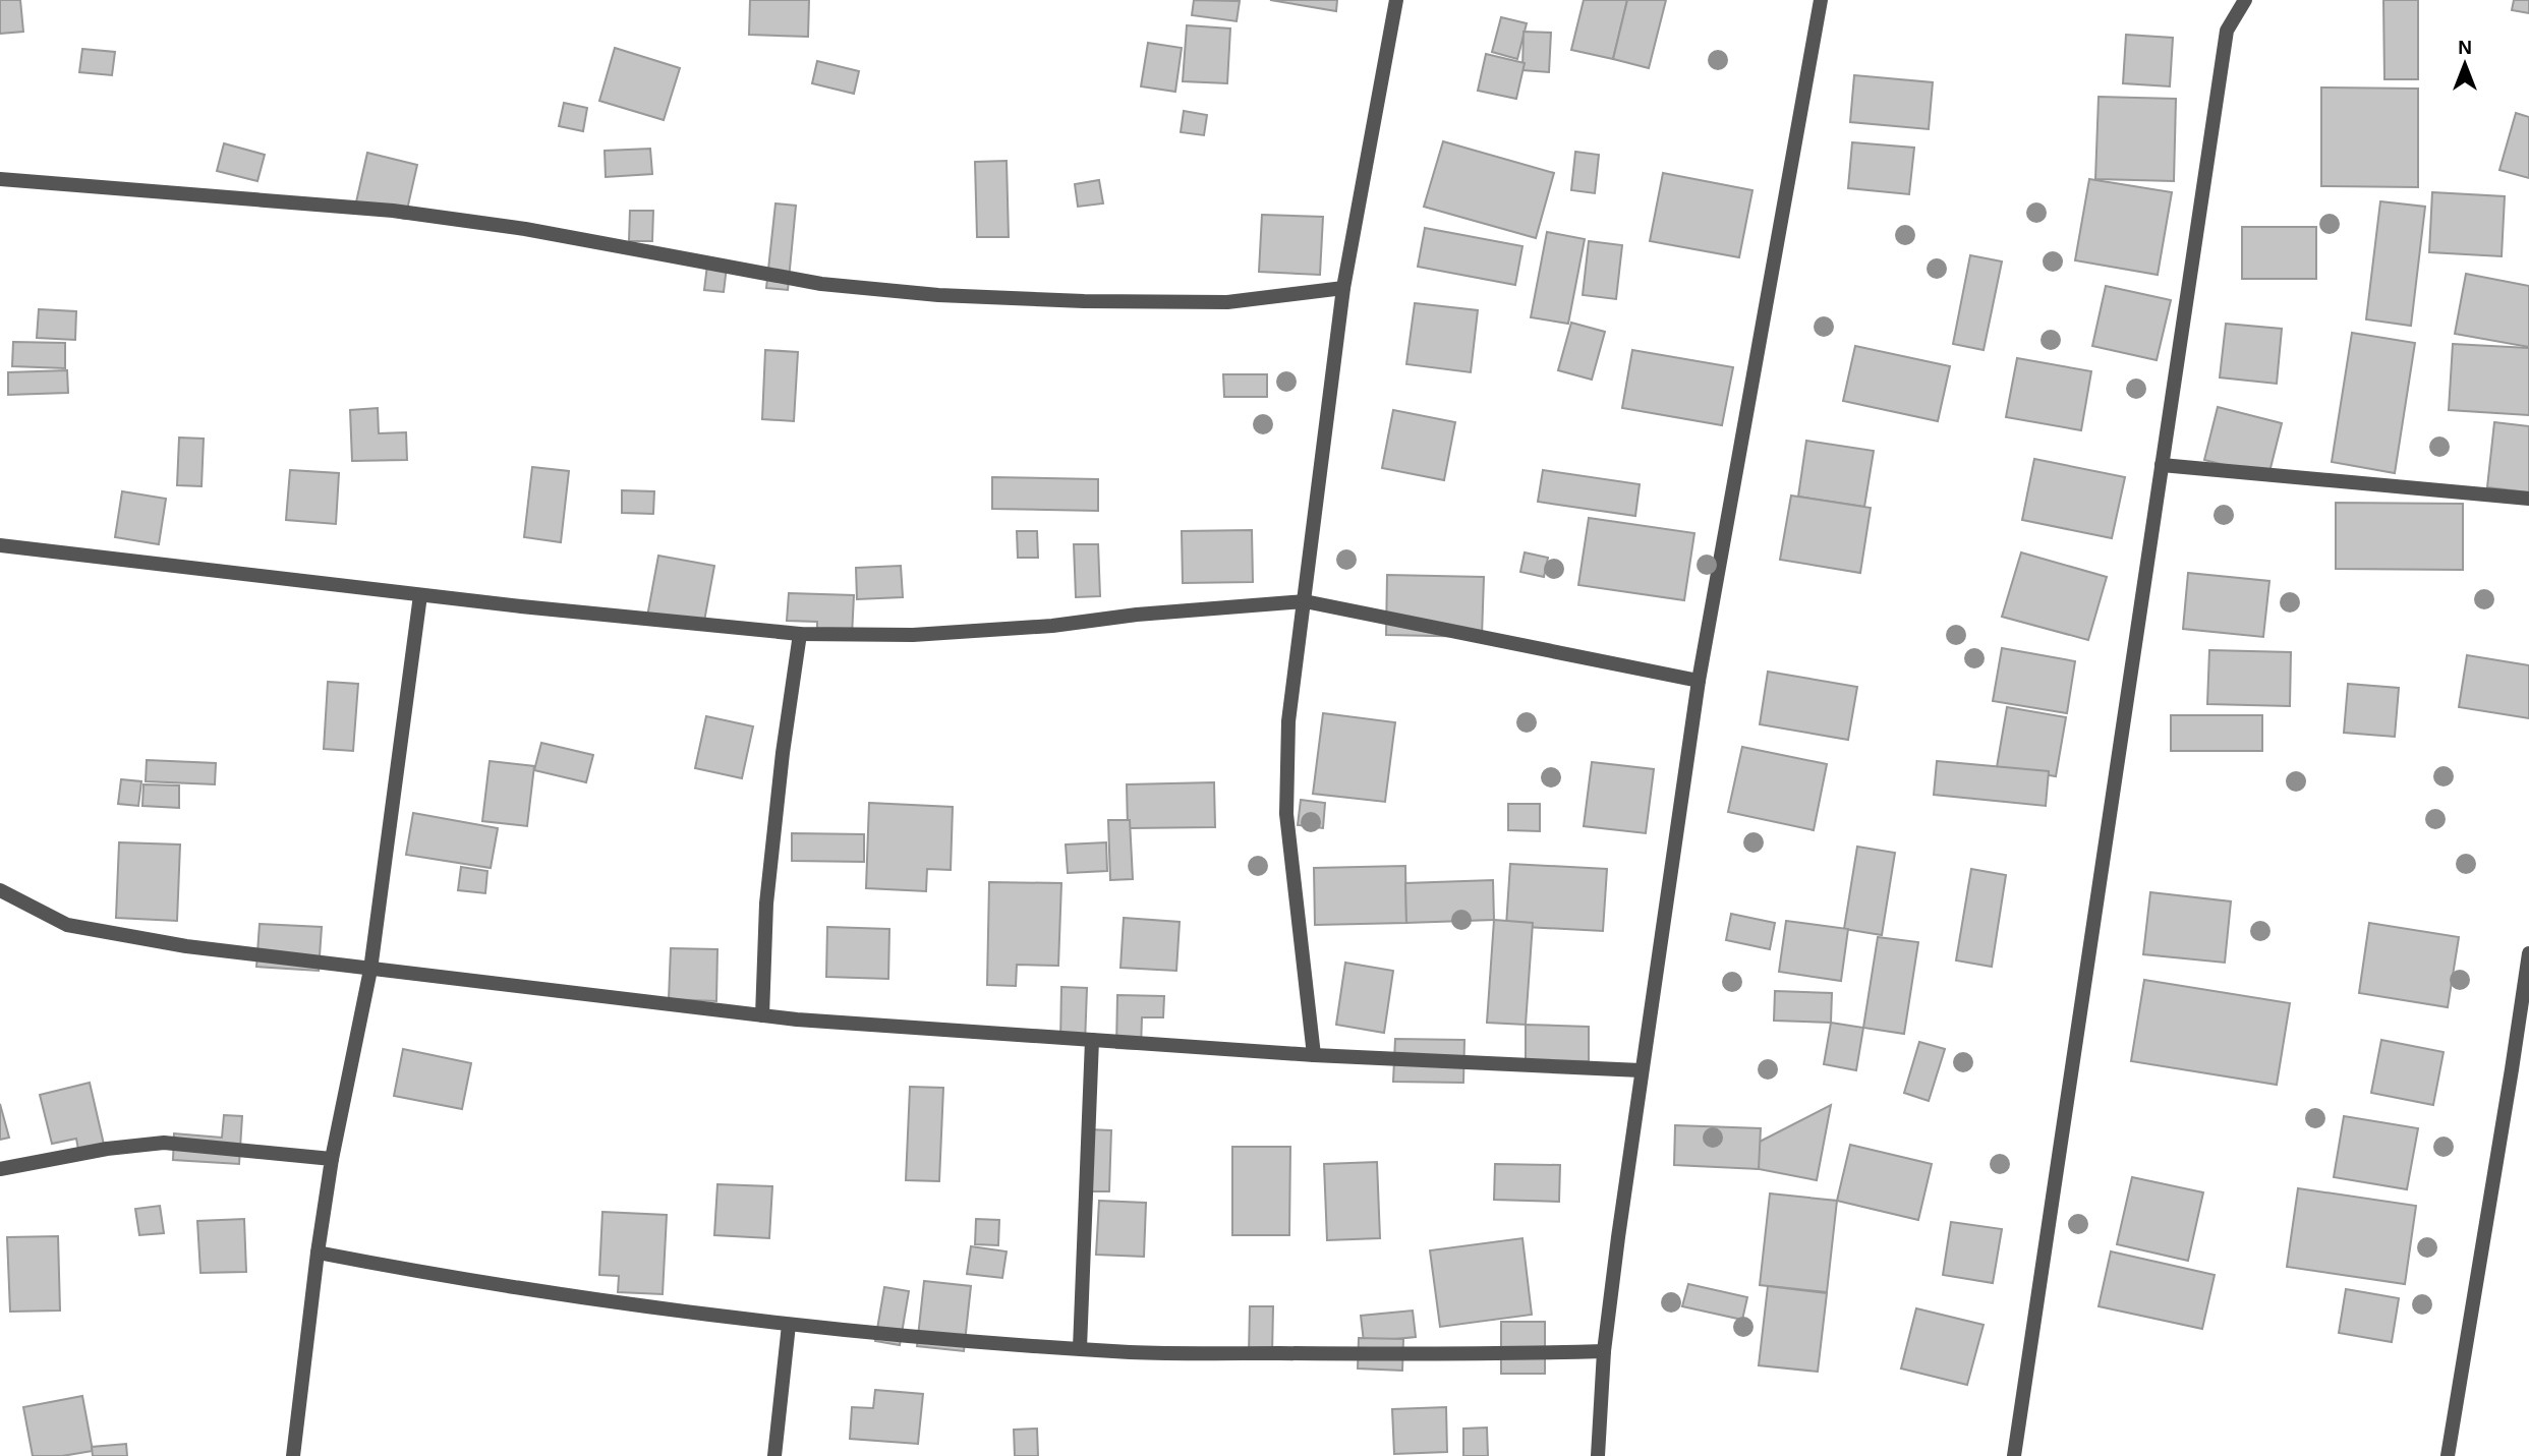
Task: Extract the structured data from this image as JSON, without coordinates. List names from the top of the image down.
{
  "north": "top"
}
